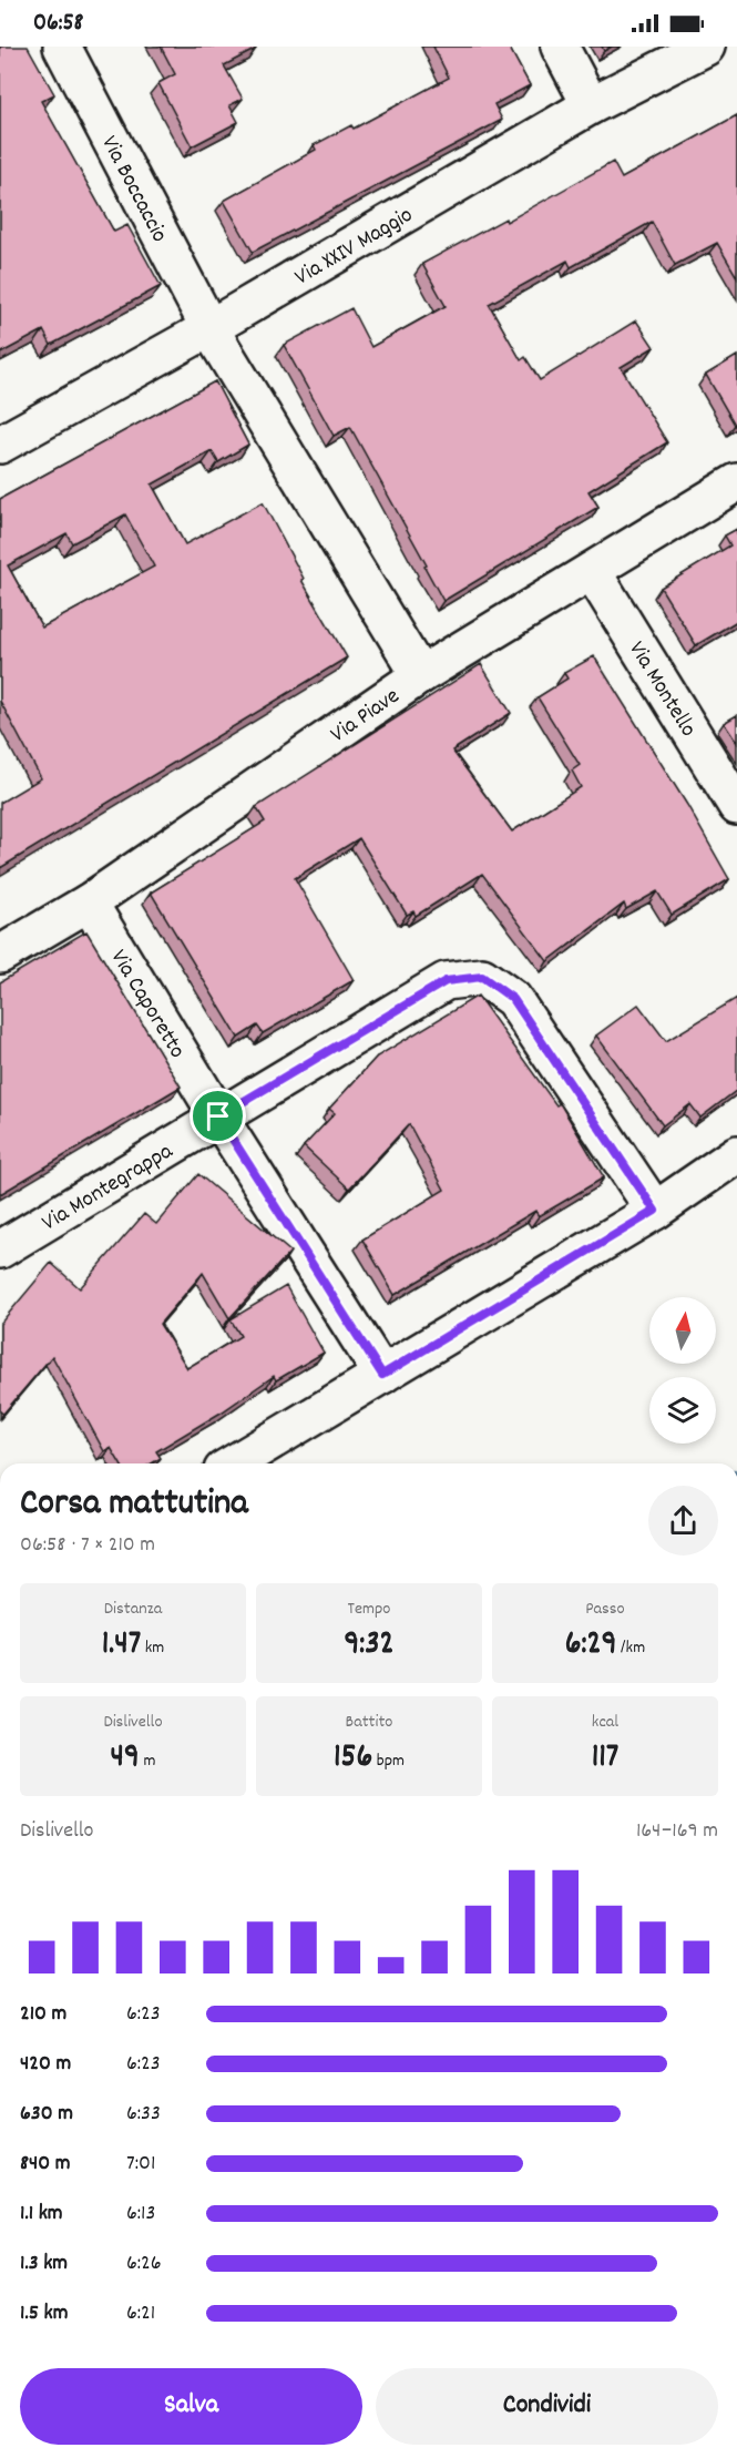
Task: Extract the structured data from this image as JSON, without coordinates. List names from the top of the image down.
{
  "streets": {
    "street": [
      "Via Boccaccio",
      "Via XXIV Maggio",
      "Via Montello",
      "Via Piave",
      "Via Caporetto",
      "Via Montegrappa"
    ]
  },
  "crossings": [
    ["Via Boccaccio", "Via XXIV Maggio"],
    ["Via Boccaccio", "Via Piave"],
    ["Via Montello", "Via Piave"],
    ["Via Piave", "Via Caporetto"],
    ["Via Caporetto", "Via Montegrappa"]
  ],
  "north": "top",
  "page": {
    "status": "06:58",
    "heading": ["Corsa mattutina", "06:58 · 7 × 210 m"],
    "stats": [
      ["Distanza", "1.47 km"],
      ["Tempo", "9:32"],
      ["Passo", "6:29 /km"],
      ["Dislivello", "49 m"],
      ["Battito", "156 bpm"],
      ["kcal", "117"]
    ],
    "chart": ["Dislivello", "164–169 m"],
    "list": [
      {
        "name": "210 m",
        "note": "6:23"
      },
      {
        "name": "420 m",
        "note": "6:23"
      },
      {
        "name": "630 m",
        "note": "6:33"
      },
      {
        "name": "840 m",
        "note": "7:01"
      },
      {
        "name": "1.1 km",
        "note": "6:13"
      },
      {
        "name": "1.3 km",
        "note": "6:26"
      },
      {
        "name": "1.5 km",
        "note": "6:21"
      }
    ],
    "buttons": ["Salva", "Condividi"]
  }
}
